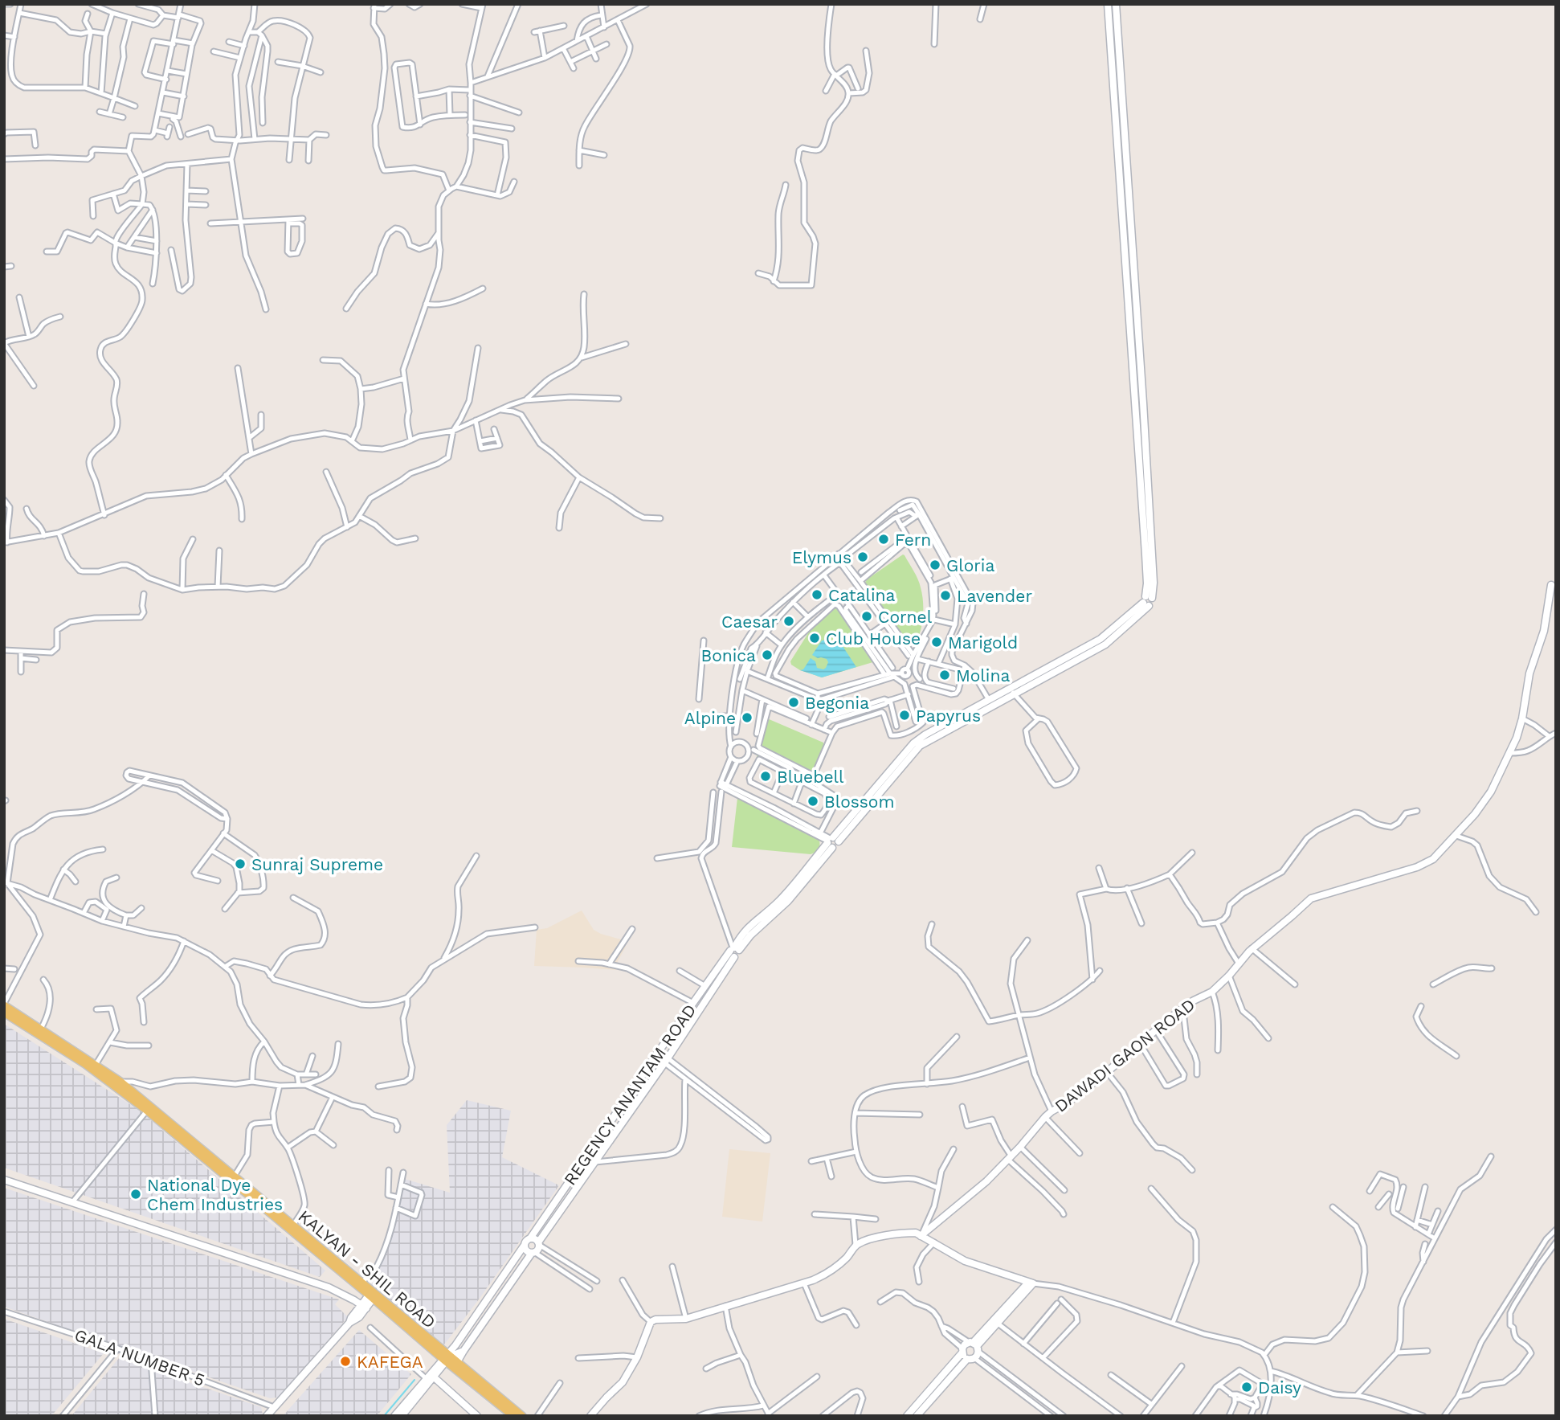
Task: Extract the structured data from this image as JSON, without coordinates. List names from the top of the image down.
{
  "streets": {
    "main road": ["KALYAN - SHIL ROAD"],
    "street": ["DAWADI GAON ROAD", "REGENCY ANANTAM ROAD", "GALA NUMBER 5"]
  },
  "places": [
    "Fern",
    "Elymus",
    "Gloria",
    "Catalina",
    "Lavender",
    "Cornel",
    "Caesar",
    "Club House",
    "Marigold",
    "Bonica",
    "Molina",
    "Begonia",
    "Papyrus",
    "Alpine",
    "Bluebell",
    "Blossom",
    "Sunraj Supreme",
    "National Dye Chem Industries",
    "KAFEGA",
    "Daisy"
  ]
}
